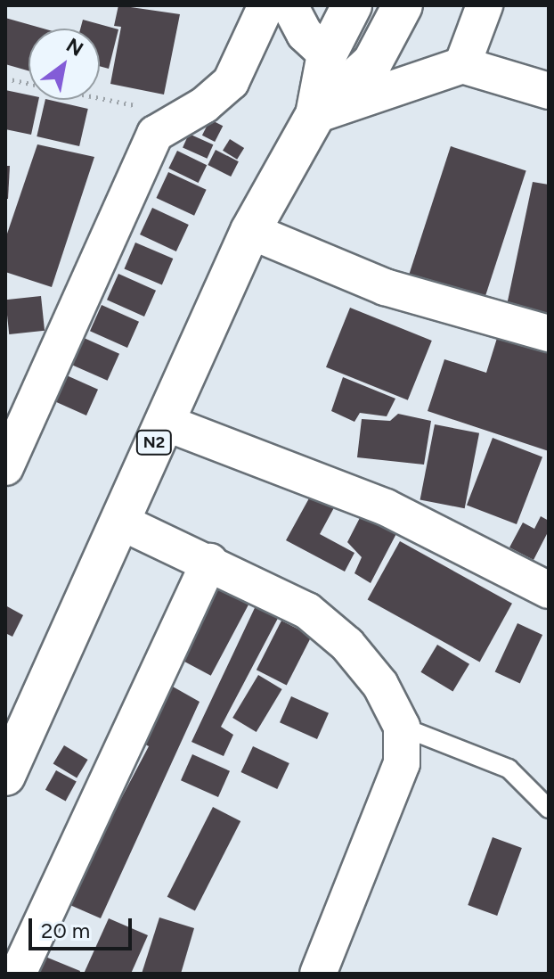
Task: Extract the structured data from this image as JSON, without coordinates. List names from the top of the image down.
{
  "streets": {
    "highway": ["N2"]
  },
  "scale_bar": "20 m",
  "north": "top right"
}
